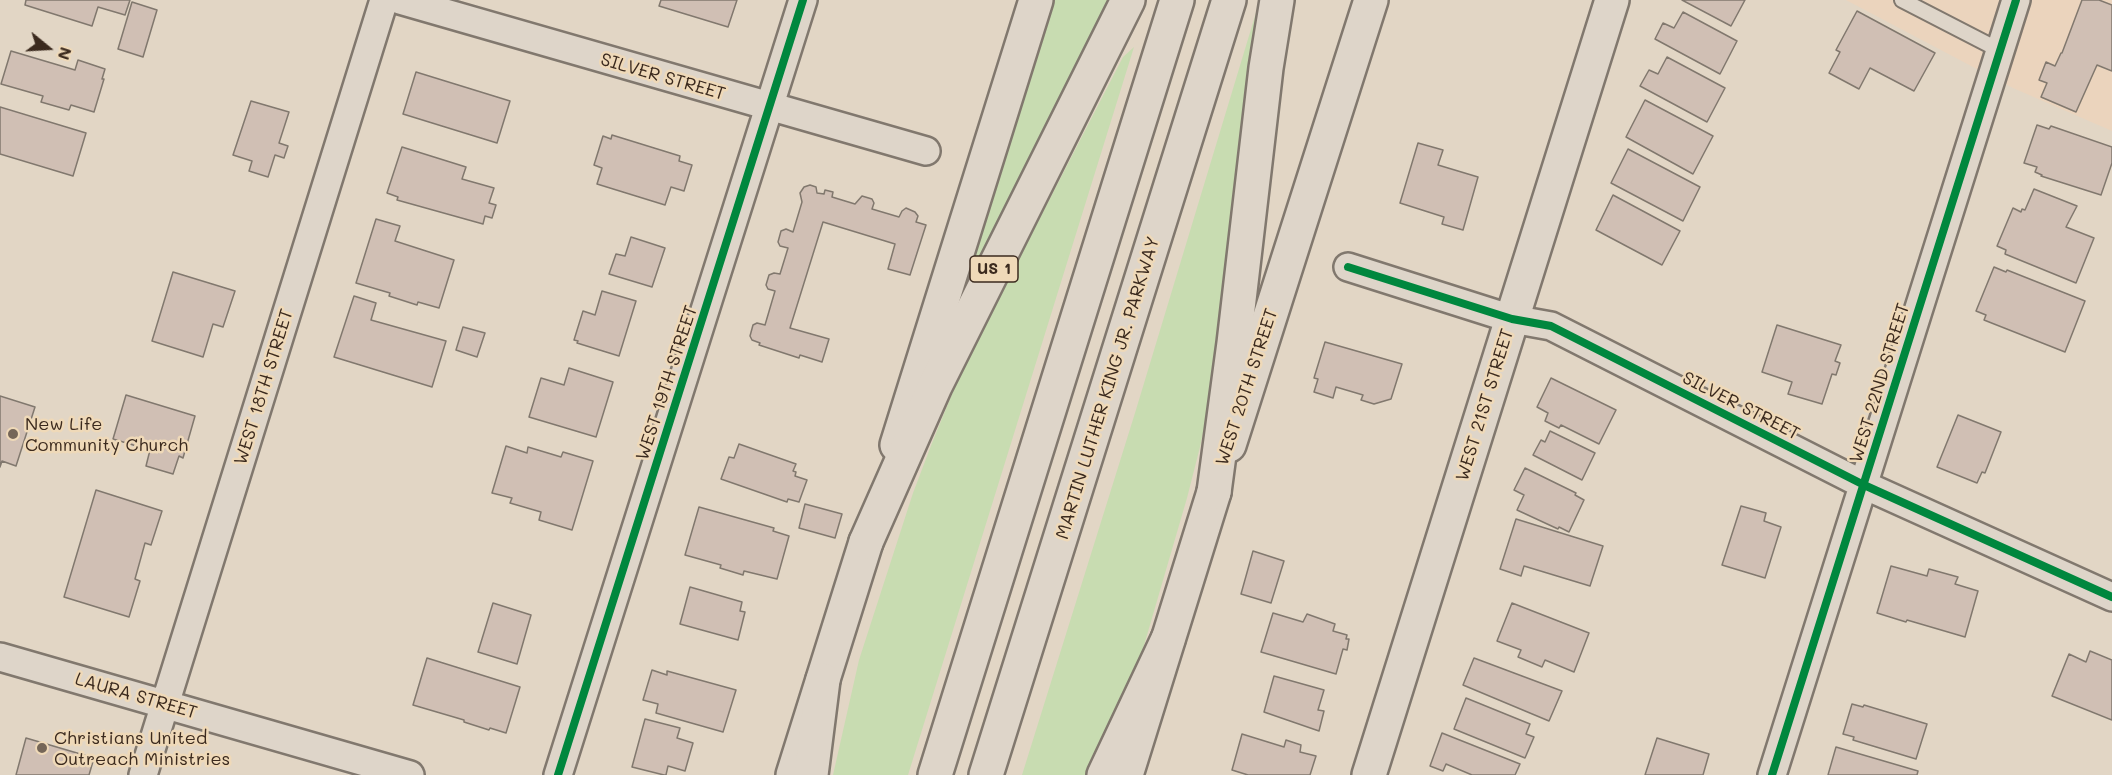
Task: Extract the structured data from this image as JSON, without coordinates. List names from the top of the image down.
{
  "streets": {
    "main road": [
      "US 1",
      "WEST 20TH STREET",
      "MARTIN LUTHER KING JR. PARKWAY",
      "WEST 21ST STREET"
    ],
    "street": [
      "SILVER STREET",
      "WEST 19TH STREET",
      "WEST 22ND STREET",
      "WEST 18TH STREET",
      "LAURA STREET"
    ]
  },
  "crossings": [
    ["SILVER STREET", "WEST 19TH STREET"],
    ["SILVER STREET", "WEST 22ND STREET"],
    ["SILVER STREET", "WEST 21ST STREET"],
    ["WEST 18TH STREET", "LAURA STREET"]
  ],
  "places": ["New Life Community Church", "Christians United Outreach Ministries"],
  "north": "right"
}
